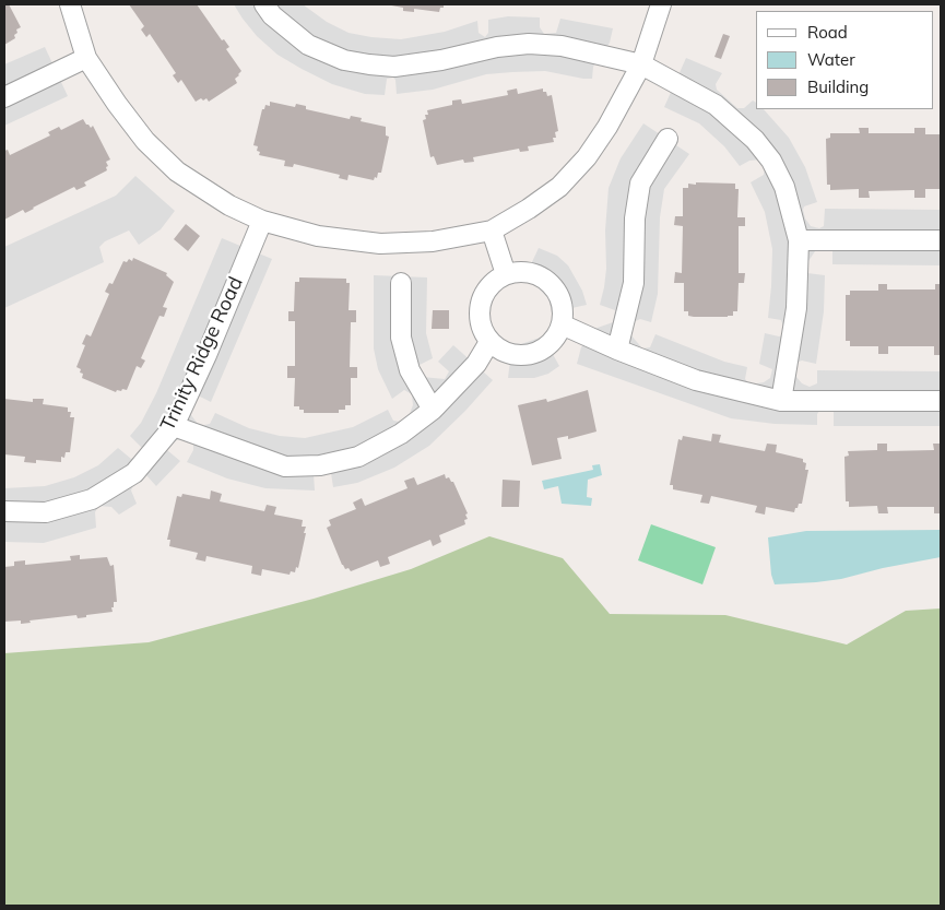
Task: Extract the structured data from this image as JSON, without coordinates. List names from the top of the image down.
{
  "streets": {
    "street": ["Trinity Ridge Road"]
  },
  "legend": ["Road", "Water", "Building"]
}
